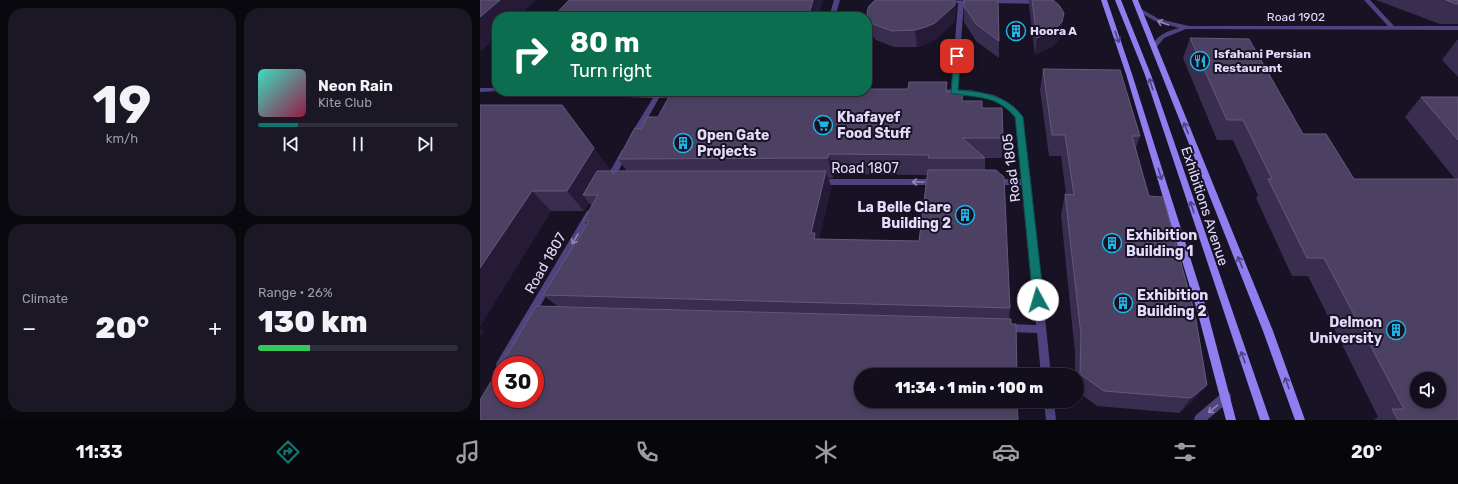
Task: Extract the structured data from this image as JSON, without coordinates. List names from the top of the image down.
{
  "streets": {
    "main road": ["Exhibitions Avenue"],
    "street": ["Road 1902", "Road 1807", "Road 1805"]
  },
  "one_way": ["Road 1807"],
  "places": {
    "building": [
      "Hoora A",
      "Open Gate Projects",
      "La Belle Clare Building 2",
      "Exhibition Building 1",
      "Exhibition Building 2",
      "Delmon University"
    ],
    "restaurant": ["Isfahani Persian Restaurant"],
    "supermarket": ["Khafayef Food Stuff"]
  },
  "page": {
    "tile": [
      ["19", "km/h"],
      "Climate",
      ["Range · 26%", "130 km"]
    ],
    "turn": ["80 m", "Turn right"],
    "song": ["Neon Rain", "Kite Club"],
    "heat": ["−", "20°", "+"],
    "limit": "30",
    "trip": "11:34 · 1 min · 100 m",
    "tabs": ["11:33", "20°"]
  }
}
